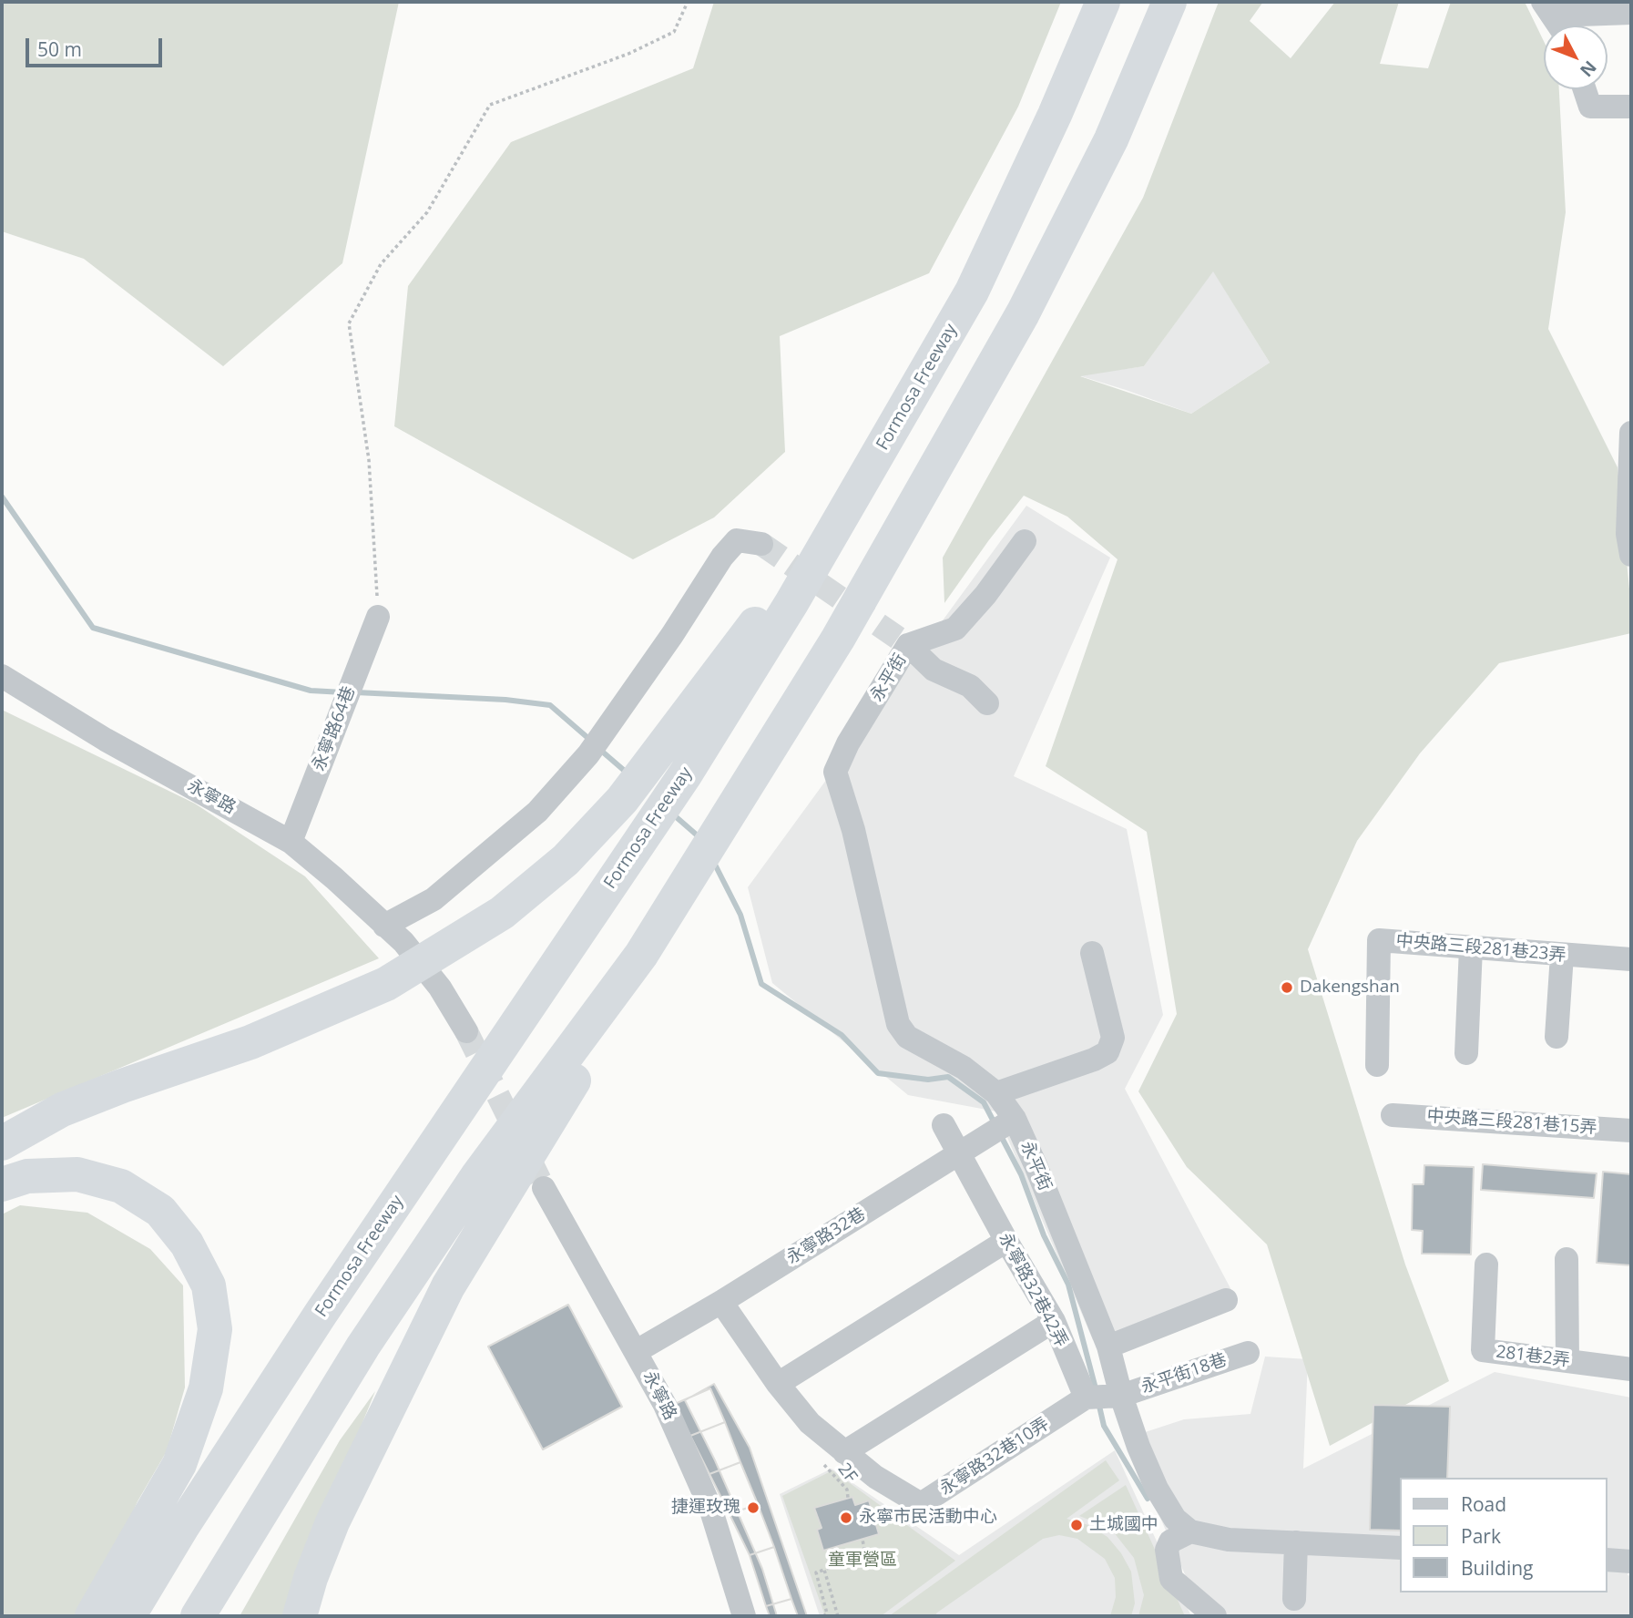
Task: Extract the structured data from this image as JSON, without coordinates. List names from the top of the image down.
{
  "streets": {
    "highway": ["Formosa Freeway"],
    "street": [
      "永平街",
      "永寧路64巷",
      "永寧路",
      "中央路三段281巷23弄",
      "中央路三段281巷15弄",
      "永寧路32巷",
      "永寧路32巷42弄",
      "281巷2弄",
      "永平街18巷",
      "永寧路32巷10弄"
    ],
    "path": ["2F"]
  },
  "crossings": [
    ["永平街", "永寧路32巷"],
    ["永平街", "永平街18巷"],
    ["永寧路64巷", "永寧路"],
    ["永寧路", "永寧路32巷"],
    ["永寧路32巷", "永寧路32巷42弄"],
    ["永寧路32巷", "永寧路32巷10弄"],
    ["永寧路32巷42弄", "永寧路32巷10弄"],
    ["永寧路32巷10弄", "2F"]
  ],
  "parks": ["童軍營區"],
  "places": [
    "Dakengshan",
    "捷運玫瑰",
    "永寧市民活動中心",
    "土城國中"
  ],
  "legend": ["Road", "Park", "Building"],
  "scale_bar": "50 m",
  "north": "bottom right"
}
